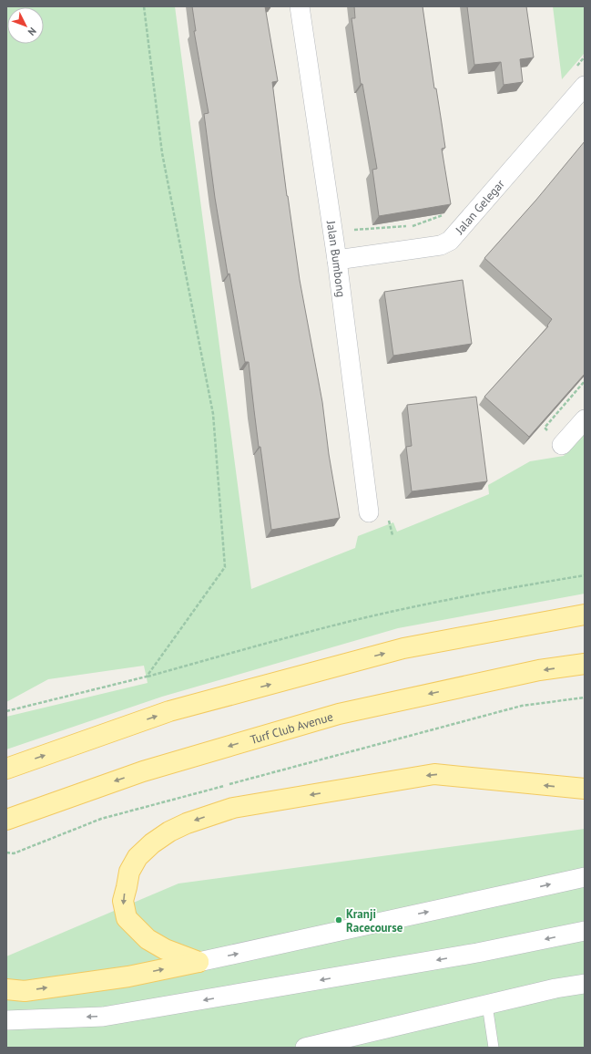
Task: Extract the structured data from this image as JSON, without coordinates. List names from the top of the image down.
{
  "streets": {
    "main road": ["Turf Club Avenue"],
    "street": ["Jalan Gelegar", "Jalan Bumbong"]
  },
  "crossings": [
    ["Jalan Gelegar", "Jalan Bumbong"]
  ],
  "places": ["Kranji Racecourse"],
  "north": "bottom right"
}
